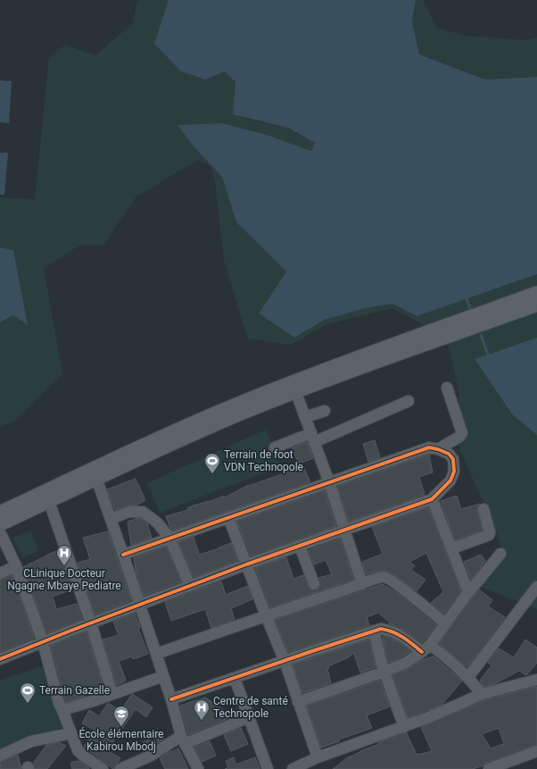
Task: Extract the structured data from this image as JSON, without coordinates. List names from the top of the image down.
{
  "places": {
    "sports": ["Terrain de foot VDN Technopole", "Terrain Gazelle"],
    "hospital": ["CLinique Docteur Ngagne Mbaye Pediatre", "Centre de santé Technopole"],
    "school or university": ["École élémentaire Kabirou Mbodj"]
  }
}
